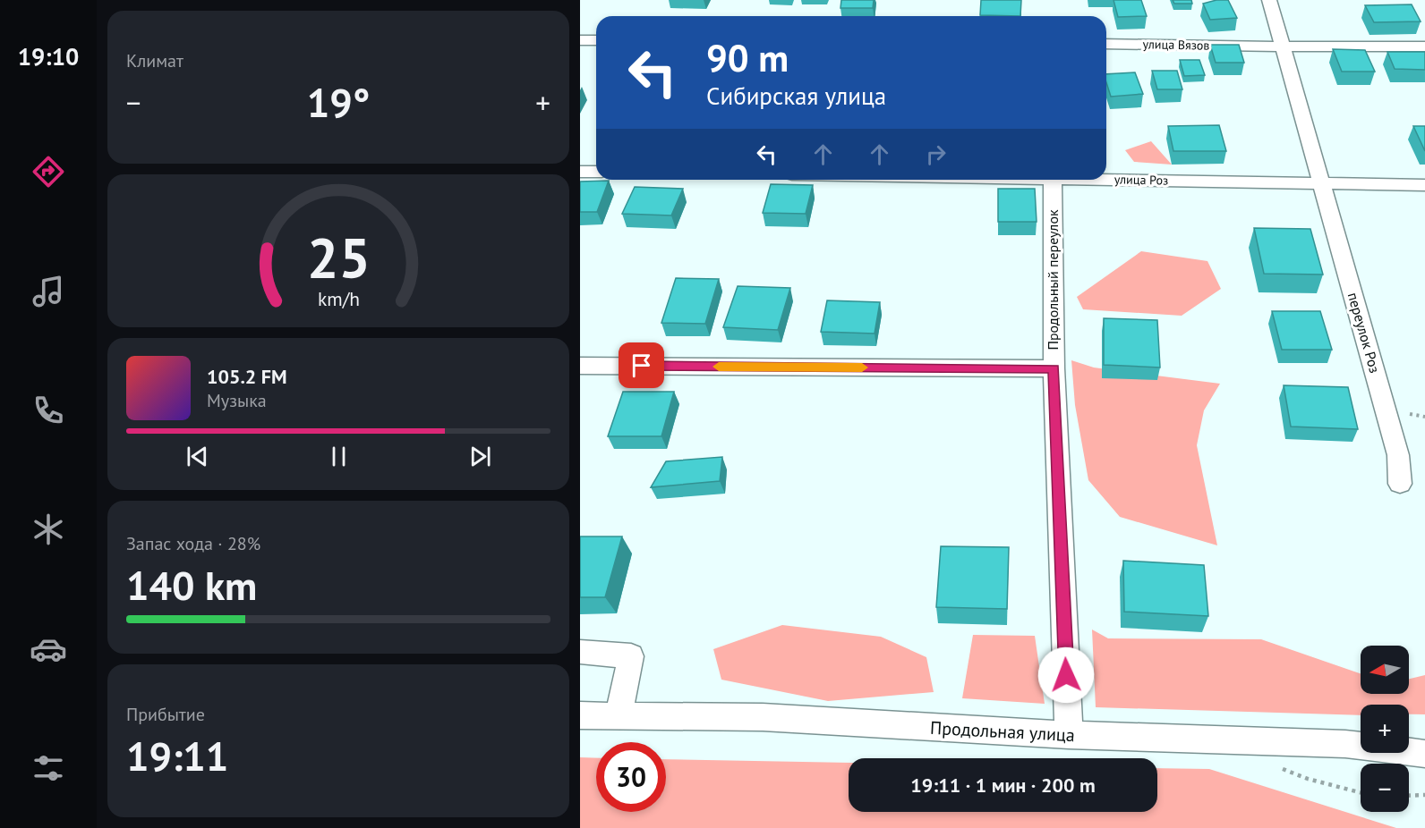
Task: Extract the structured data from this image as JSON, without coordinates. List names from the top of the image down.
{
  "streets": {
    "street": [
      "улица Вязов",
      "улица Роз",
      "Продольный переулок",
      "переулок Роз",
      "Продольная улица"
    ]
  },
  "crossings": [
    ["улица Вязов", "переулок Роз"],
    ["улица Роз", "переулок Роз"],
    ["Продольный переулок", "Продольная улица"]
  ],
  "north": "left",
  "page": {
    "tabs": "19:10",
    "tile": [
      "Климат",
      ["Запас хода · 28%", "140 km"],
      ["Прибытие", "19:11"]
    ],
    "turn": ["90 m", "Сибирская улица"],
    "heat": ["−", "19°", "+"],
    "song": ["105.2 FM", "Музыка"],
    "map_buttons": ["+", "−"],
    "limit": "30",
    "trip": "19:11 · 1 мин · 200 m",
    "gauge": ["25", "km/h"]
  }
}
